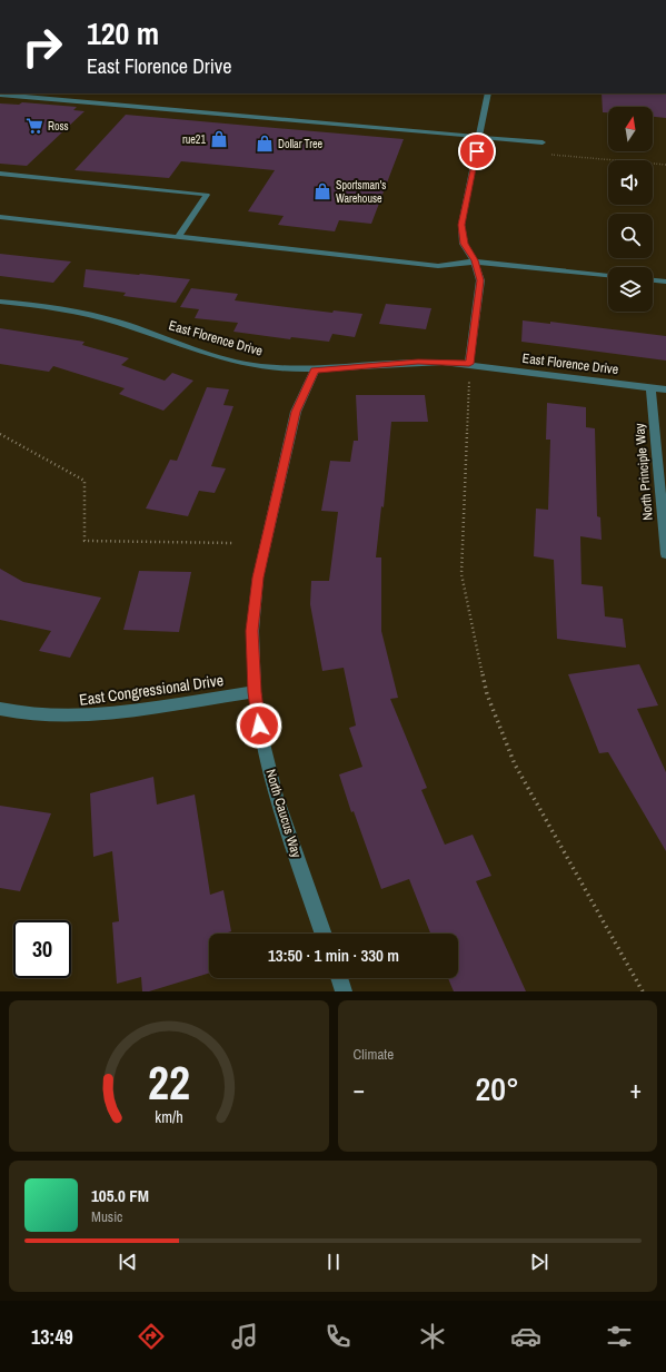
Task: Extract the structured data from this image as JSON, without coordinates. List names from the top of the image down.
{
  "streets": {
    "street": [
      "East Florence Drive",
      "North Principle Way",
      "East Congressional Drive",
      "North Caucus Way"
    ]
  },
  "crossings": [
    ["East Florence Drive", "North Principle Way"],
    ["East Florence Drive", "North Caucus Way"],
    ["East Congressional Drive", "North Caucus Way"]
  ],
  "places": {
    "supermarket": ["Ross"],
    "shop": ["rue21", "Dollar Tree", "Sportsman's Warehouse"]
  },
  "north": "top",
  "page": {
    "turn": ["120 m", "East Florence Drive"],
    "limit": "30",
    "trip": "13:50 · 1 min · 330 m",
    "tile": "Climate",
    "heat": ["−", "20°", "+"],
    "song": ["105.0 FM", "Music"],
    "tabs": "13:49",
    "gauge": ["22", "km/h"]
  }
}
